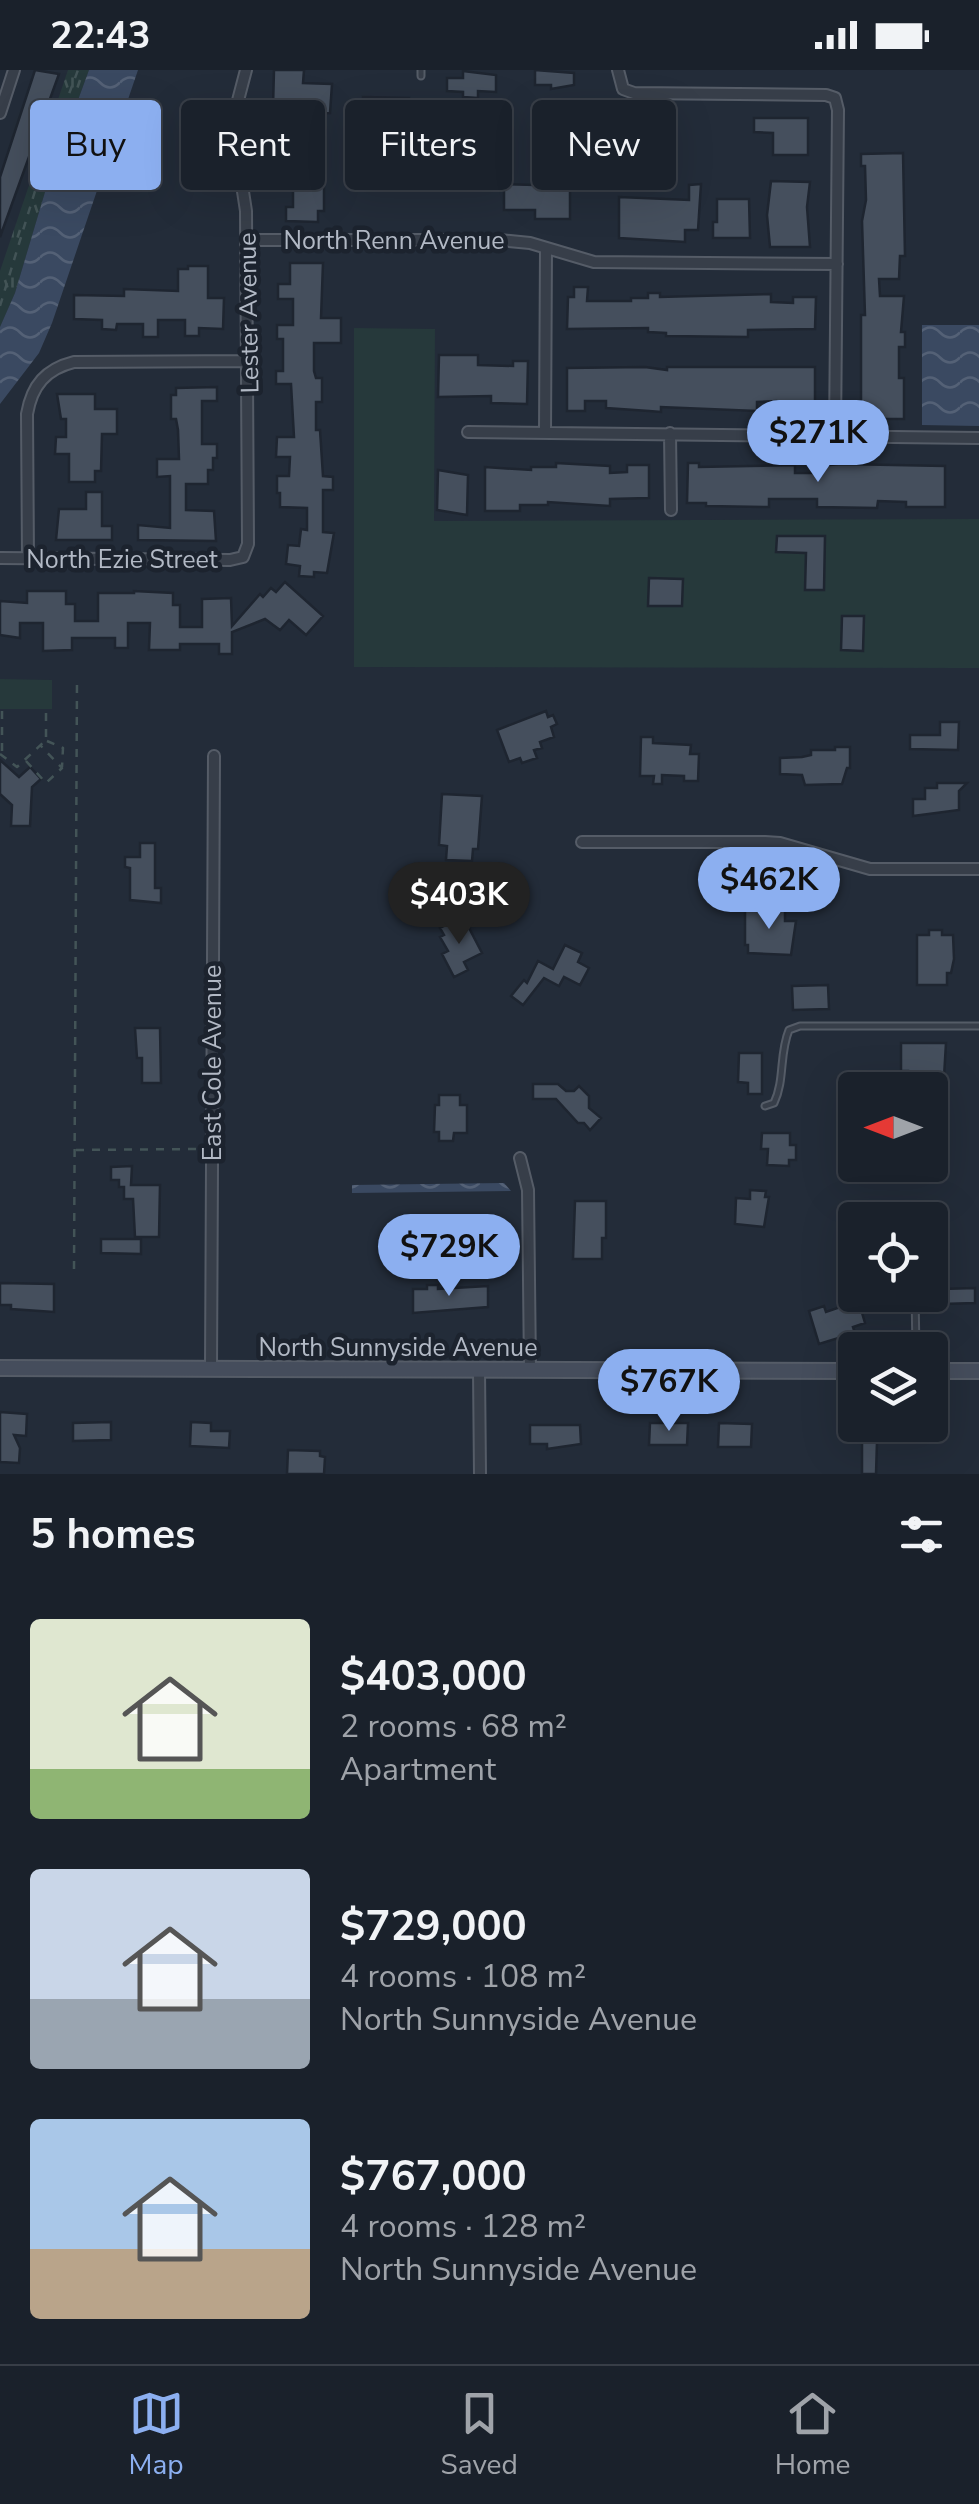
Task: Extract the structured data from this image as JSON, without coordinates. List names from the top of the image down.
{
  "streets": {
    "main road": ["North Sunnyside Avenue"],
    "street": [
      "North Renn Avenue",
      "Lester Avenue",
      "North Ezie Street",
      "East Cole Avenue"
    ]
  },
  "crossings": [
    ["North Renn Avenue", "Lester Avenue"],
    ["Lester Avenue", "North Ezie Street"],
    ["East Cole Avenue", "North Sunnyside Avenue"]
  ],
  "north": "left",
  "page": {
    "status": "22:43",
    "chip": [
      "Buy",
      "Rent",
      "Filters",
      "New"
    ],
    "price": [
      "$271K",
      "$462K",
      "$403K",
      "$729K",
      "$767K"
    ],
    "heading": "5 homes",
    "list": [
      {
        "name": "$403,000",
        "note": "2 rooms · 68 m² · Apartment"
      },
      {
        "name": "$729,000",
        "note": "4 rooms · 108 m² · North Sunnyside Avenue"
      },
      {
        "name": "$767,000",
        "note": "4 rooms · 128 m² · North Sunnyside Avenue"
      }
    ],
    "tabs": ["Map", "Saved", "Home"]
  }
}
